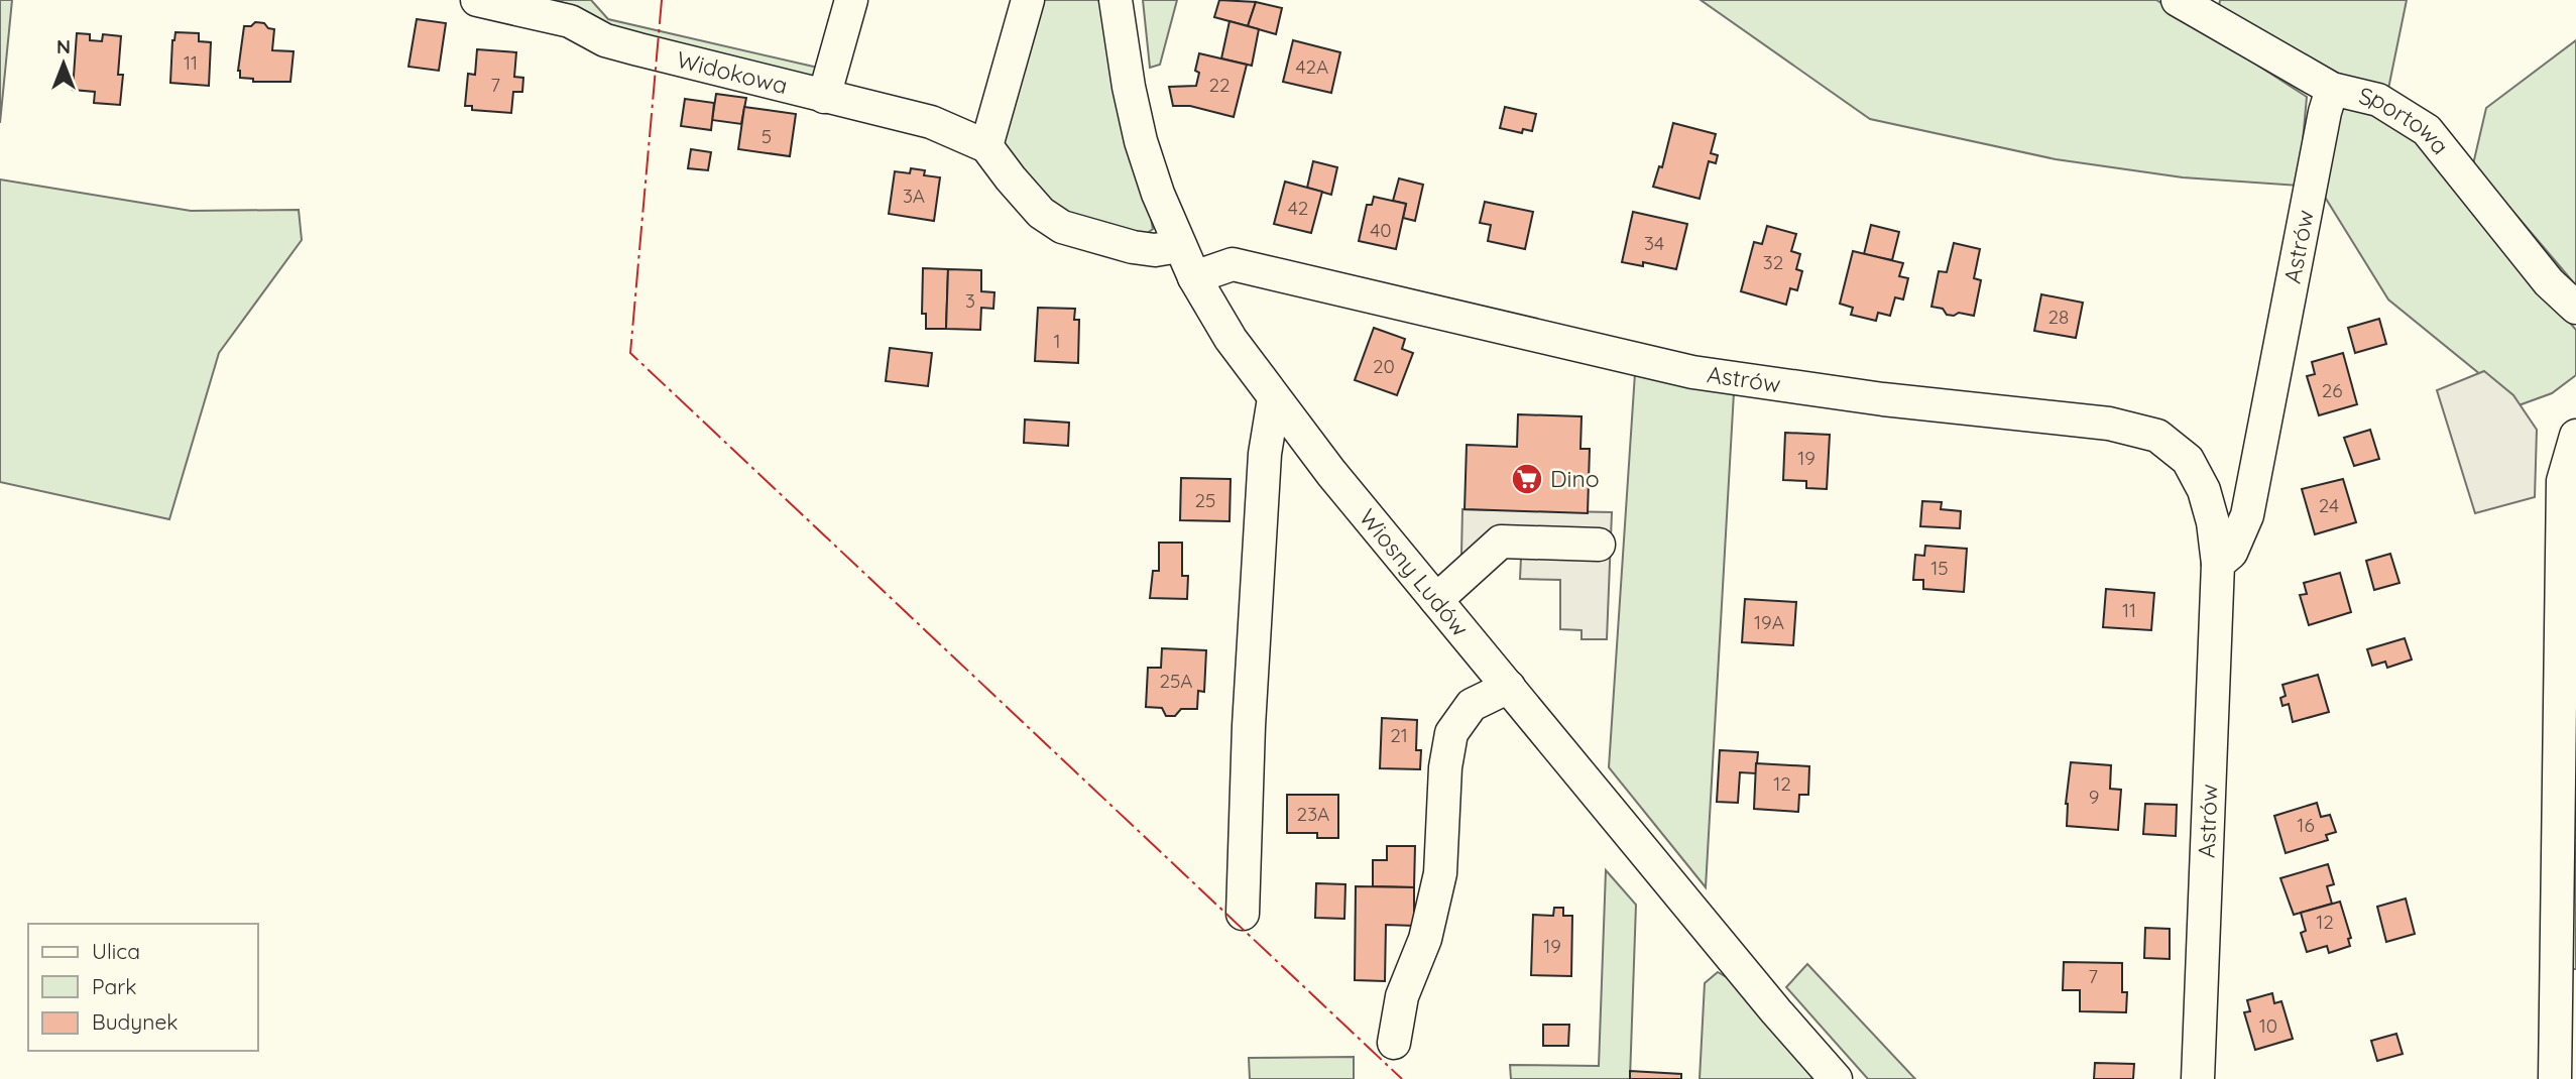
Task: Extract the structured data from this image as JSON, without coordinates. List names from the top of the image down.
{
  "streets": {
    "street": [
      "Widokowa",
      "Sportowa",
      "Astrów",
      "Wiosny Ludów"
    ]
  },
  "crossings": [
    ["Widokowa", "Wiosny Ludów"],
    ["Sportowa", "Astrów"],
    ["Astrów", "Wiosny Ludów"]
  ],
  "places": {
    "supermarket": ["Dino"]
  },
  "house_numbers": [
    "11",
    "42A",
    "7",
    "22",
    "5",
    "3A",
    "42",
    "40",
    "34",
    "32",
    "3",
    "28",
    "1",
    "20",
    "26",
    "19",
    "25",
    "24",
    "15",
    "11",
    "19A",
    "25A",
    "21",
    "12",
    "9",
    "23A",
    "16",
    "12",
    "19",
    "7",
    "10"
  ],
  "legend": ["Ulica", "Park", "Budynek"],
  "north": "top"
}
